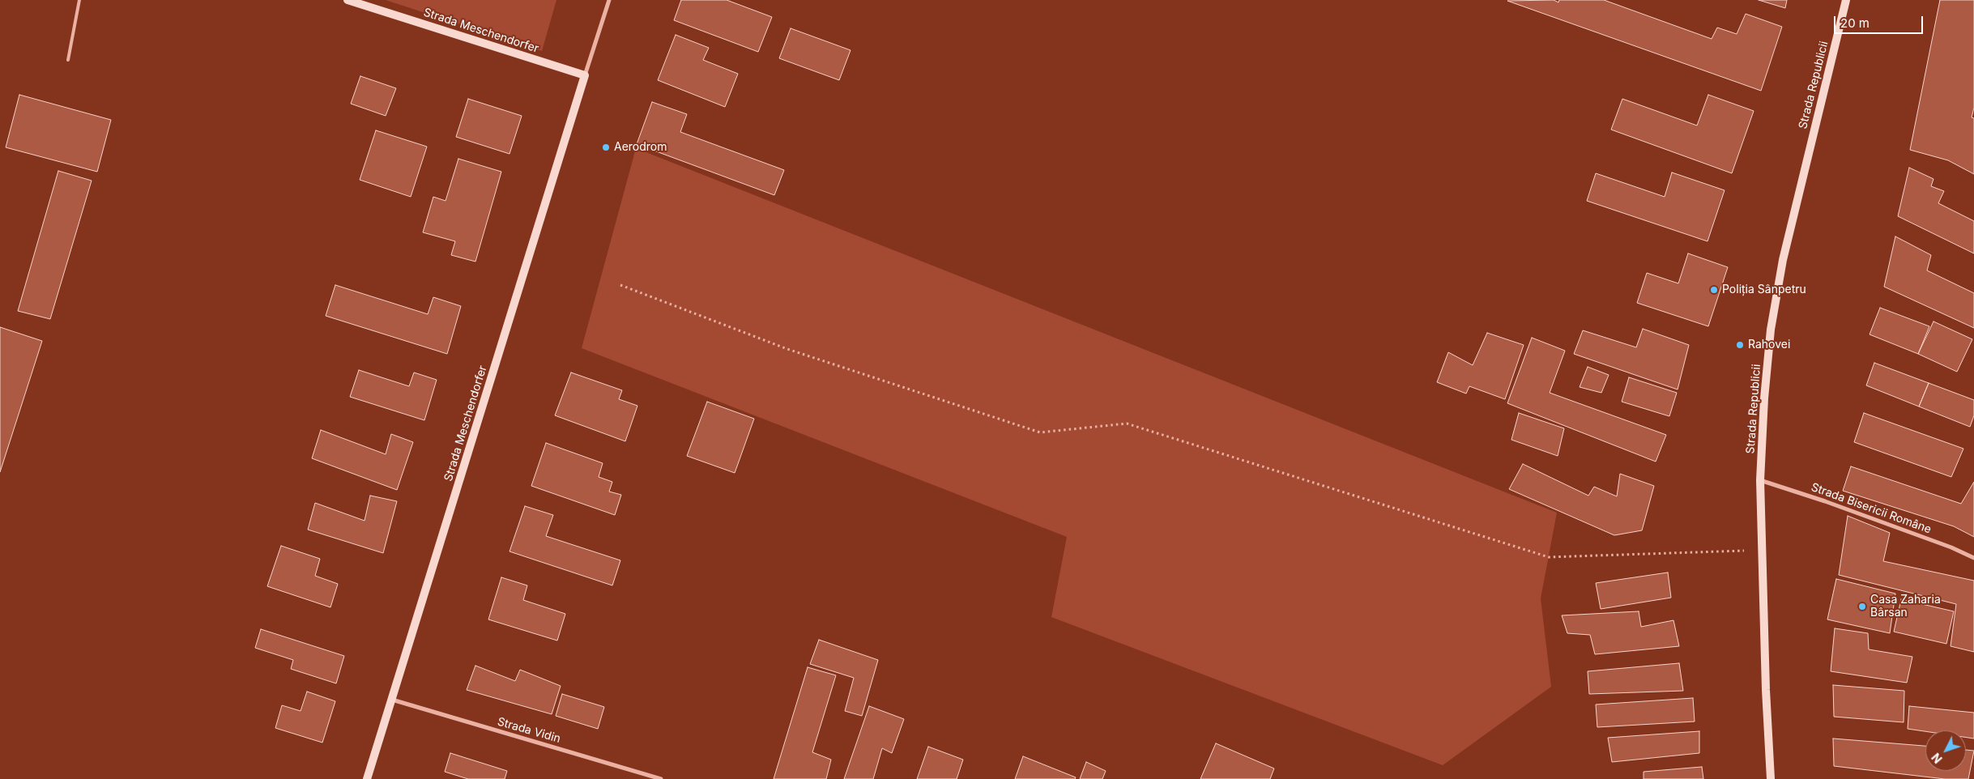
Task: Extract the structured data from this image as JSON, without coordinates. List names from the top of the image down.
{
  "streets": {
    "main road": ["Strada Meschendorfer", "Strada Republicii"],
    "street": ["Strada Bisericii Române", "Strada Vidin"]
  },
  "crossings": [
    ["Strada Meschendorfer", "Strada Vidin"],
    ["Strada Republicii", "Strada Bisericii Române"]
  ],
  "places": [
    "Aerodrom",
    "Poliția Sânpetru",
    "Rahovei",
    "Casa Zaharia Bârsan"
  ],
  "scale_bar": "20 m",
  "north": "bottom left"
}
